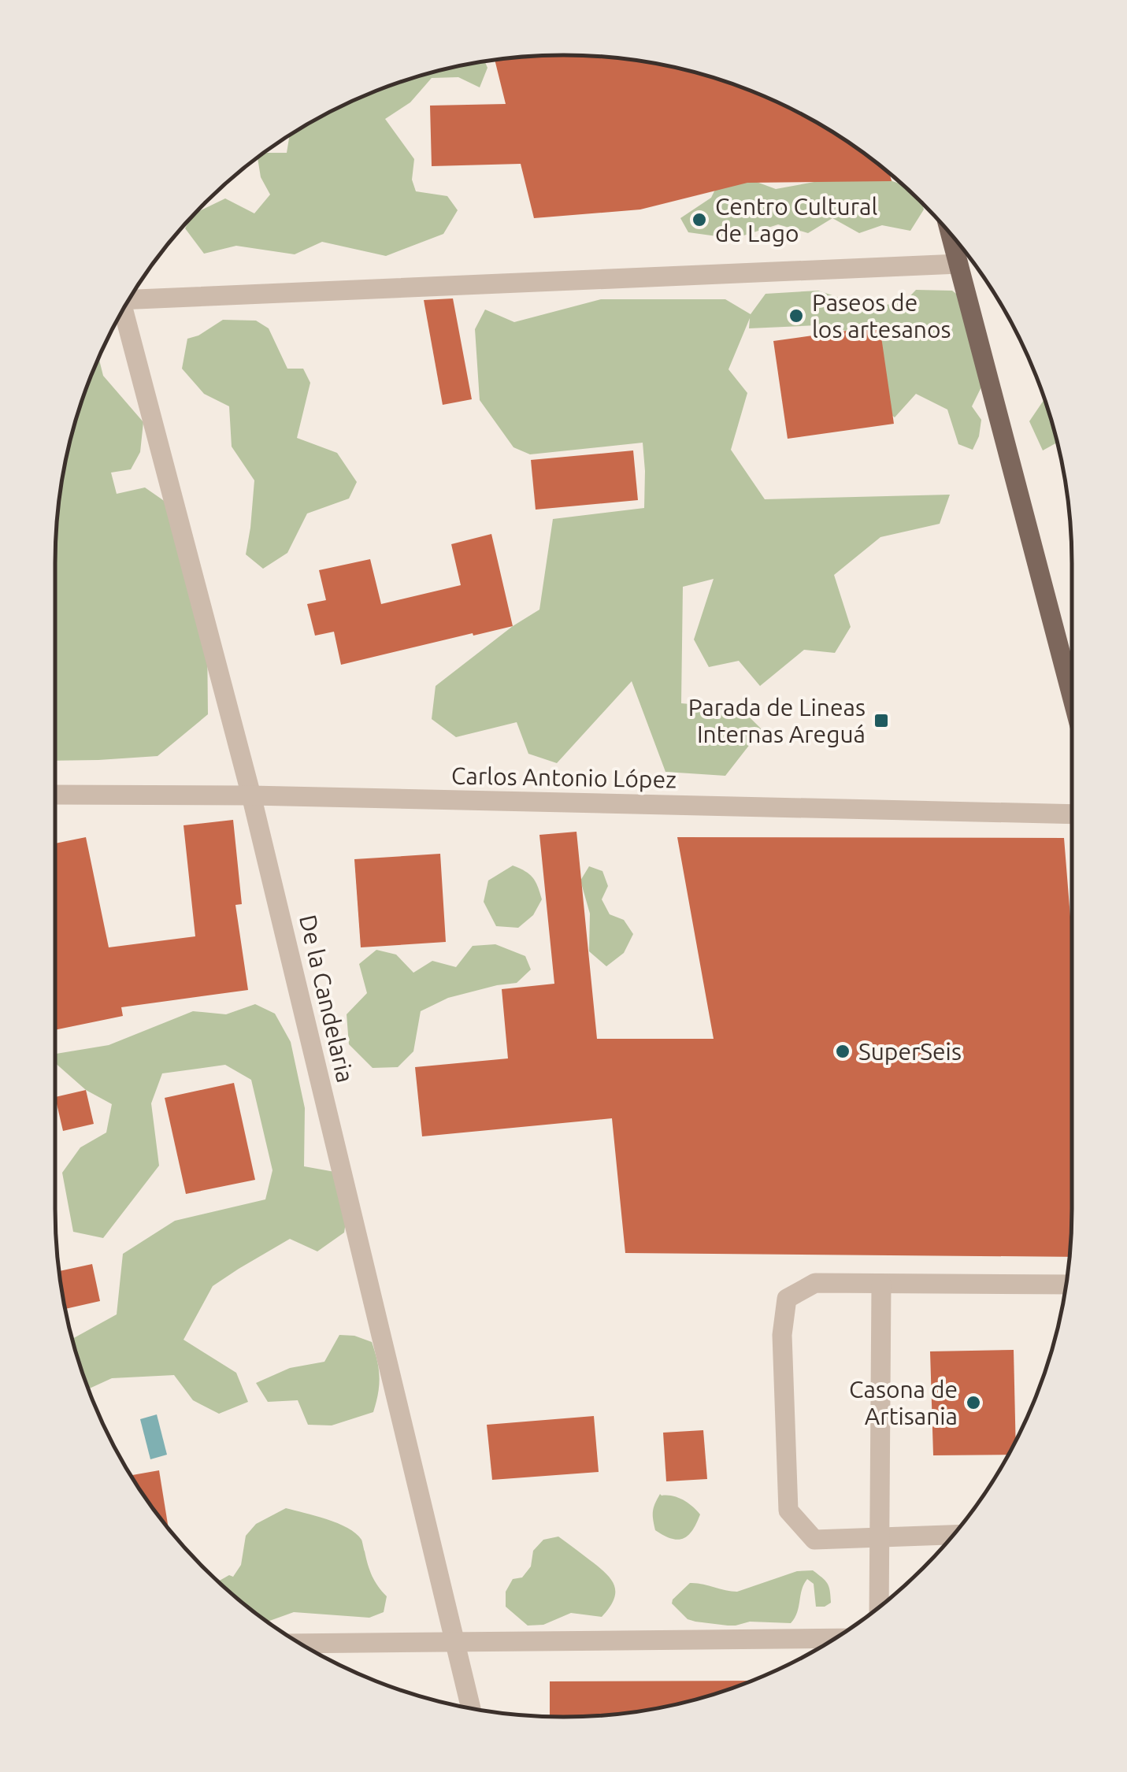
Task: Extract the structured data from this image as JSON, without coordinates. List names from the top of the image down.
{
  "streets": {
    "street": ["Carlos Antonio López", "De la Candelaria"]
  },
  "crossings": [
    ["Carlos Antonio López", "De la Candelaria"]
  ],
  "places": {
    "other": [
      "Centro Cultural de Lago",
      "Paseos de los artesanos",
      "SuperSeis",
      "Casona de Artisania"
    ],
    "transit": ["Parada de Lineas Internas Areguá"]
  }
}
